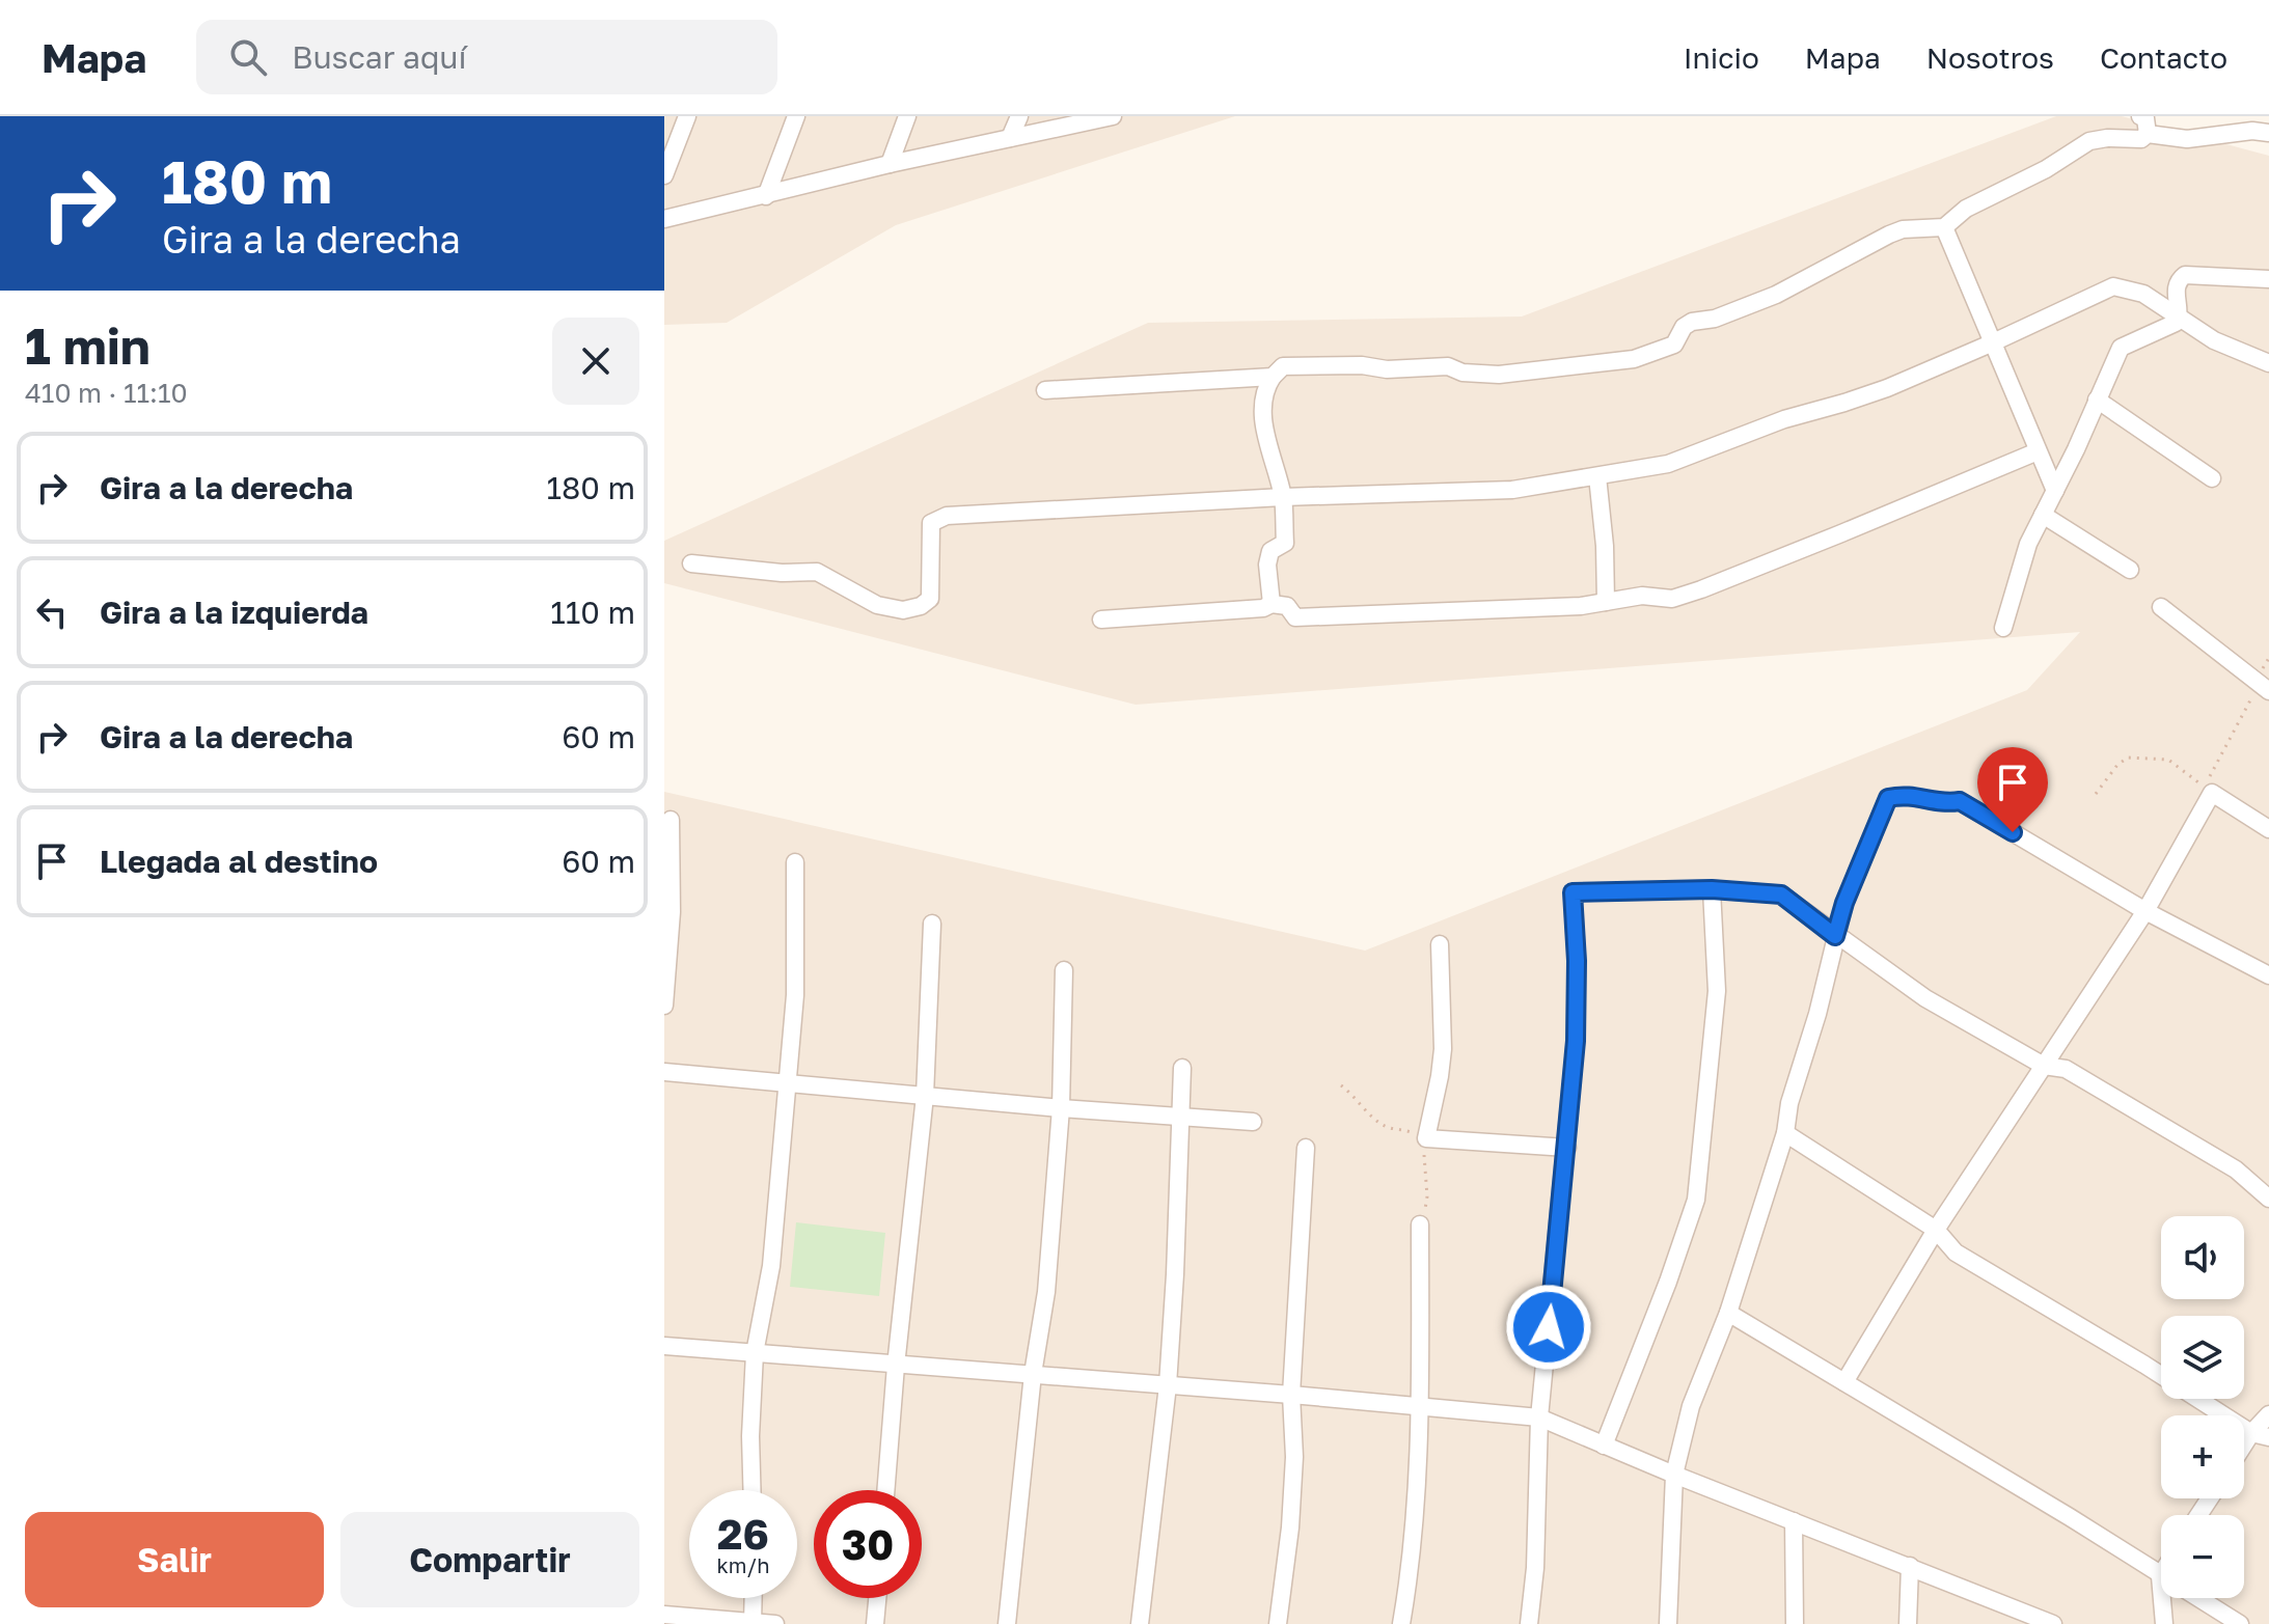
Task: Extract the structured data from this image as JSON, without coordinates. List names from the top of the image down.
{
  "page": {
    "header": "Mapa",
    "search": "Buscar aquí",
    "nav": [
      "Inicio",
      "Mapa",
      "Nosotros",
      "Contacto"
    ],
    "turn": ["180 m", "Gira a la derecha"],
    "heading": ["1 min", "410 m · 11:10"],
    "list": [
      {
        "name": "Gira a la derecha",
        "value": "180 m"
      },
      {
        "name": "Gira a la izquierda",
        "value": "110 m"
      },
      {
        "name": "Gira a la derecha",
        "value": "60 m"
      },
      {
        "name": "Llegada al destino",
        "value": "60 m"
      }
    ],
    "map_buttons": ["+", "−"],
    "speed": "26 km/h",
    "limit": "30",
    "buttons": ["Salir", "Compartir"]
  }
}
